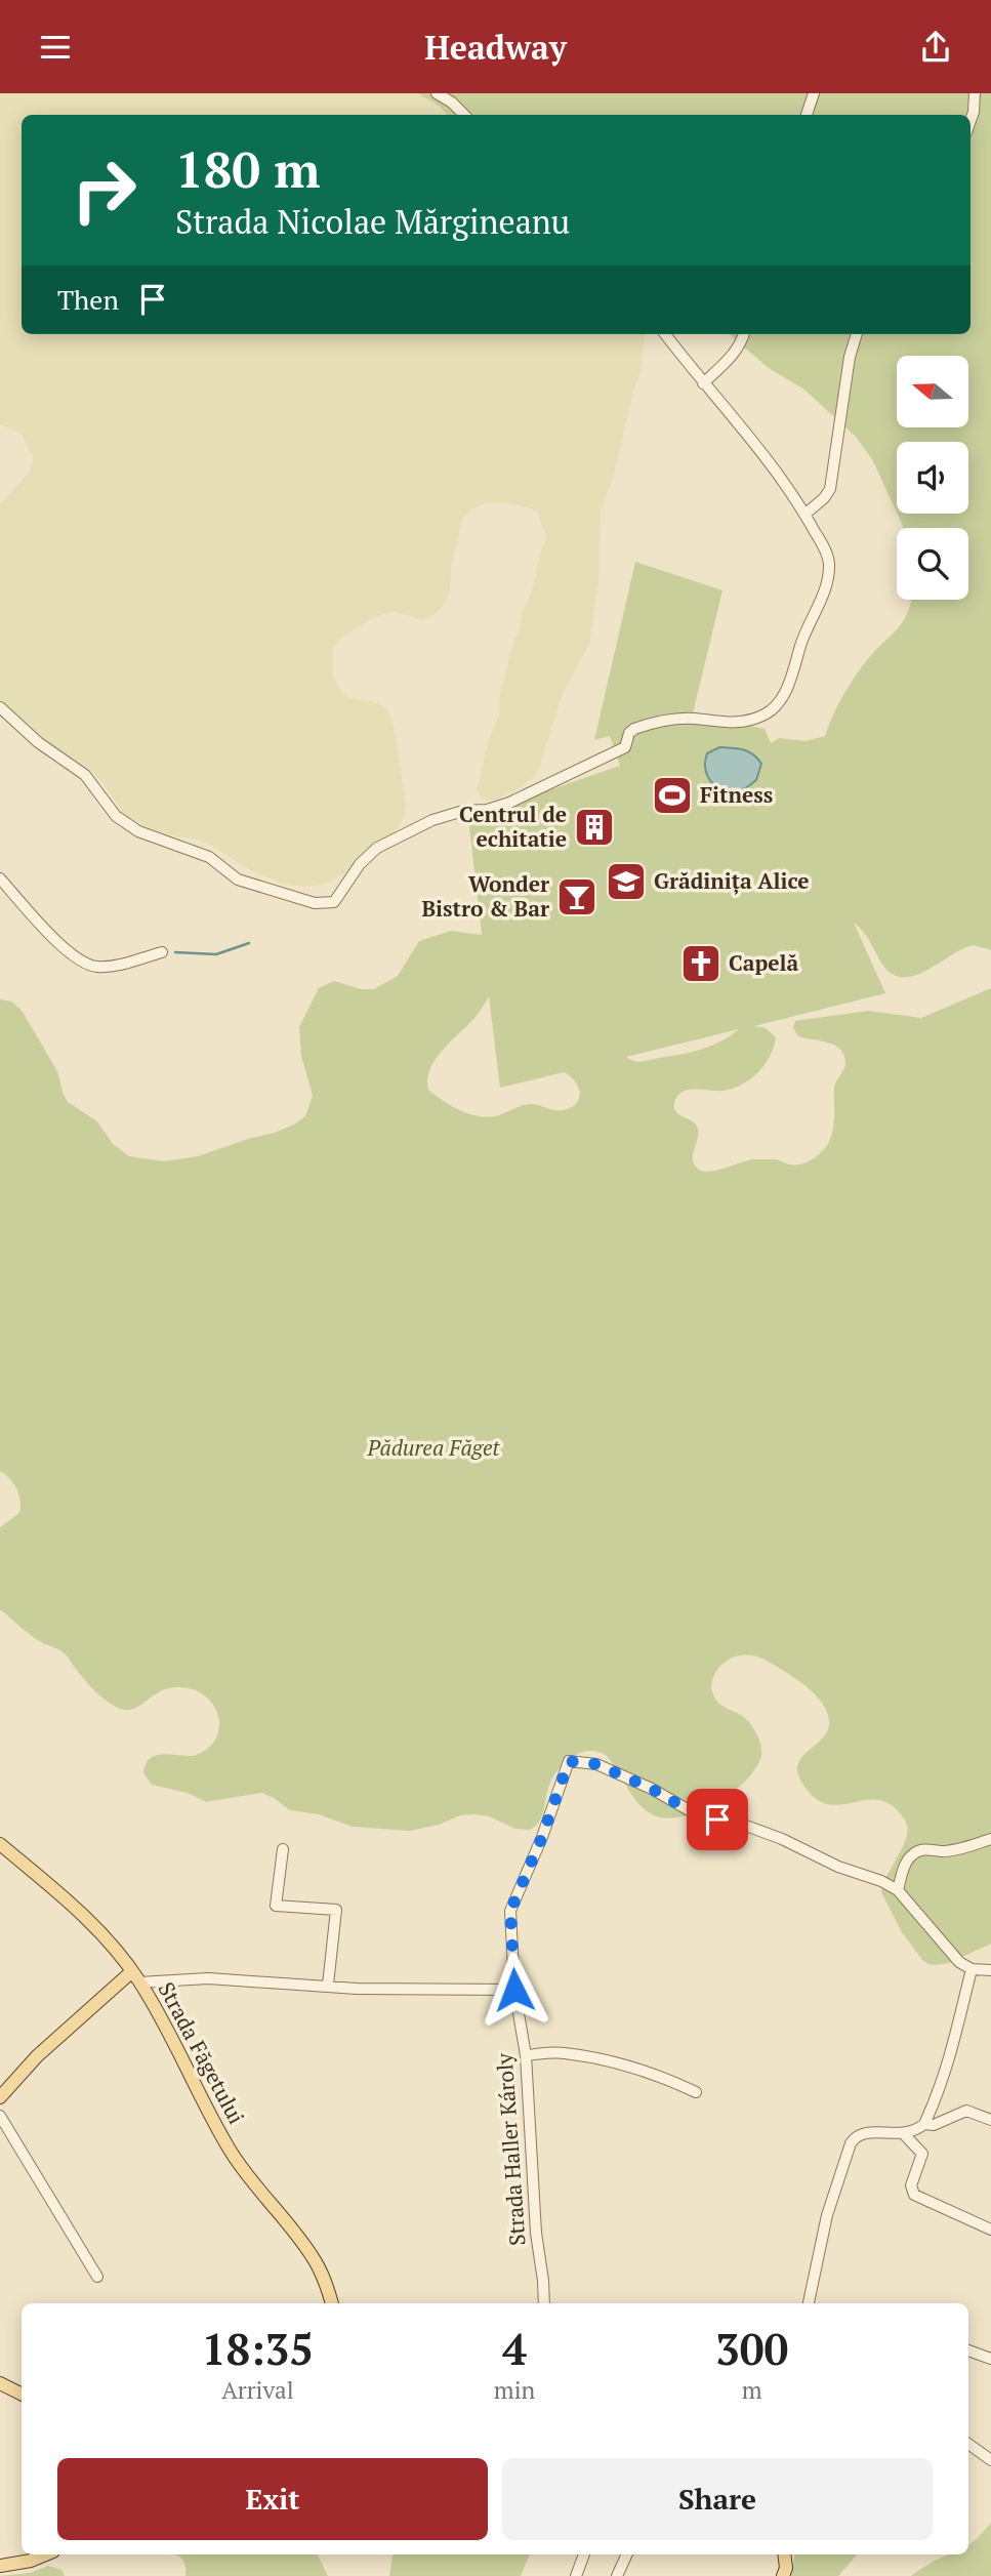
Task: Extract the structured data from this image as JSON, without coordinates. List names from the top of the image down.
{
  "streets": {
    "main road": ["Strada Făgetului"],
    "street": ["Strada Haller Károly"]
  },
  "parks": ["Pădurea Făget"],
  "places": {
    "sports": ["Fitness"],
    "building": ["Centrul de echitatie"],
    "school or university": ["Grădinița Alice"],
    "bar": ["Wonder Bistro & Bar"],
    "church": ["Capelă"]
  },
  "north": "left",
  "page": {
    "header": "Headway",
    "turn": ["180 m", "Strada Nicolae Mărgineanu"],
    "then": "Then",
    "eta": [
      "18:35",
      "Arrival",
      "4",
      "min",
      "300",
      "m"
    ],
    "buttons": ["Exit", "Share"]
  }
}
